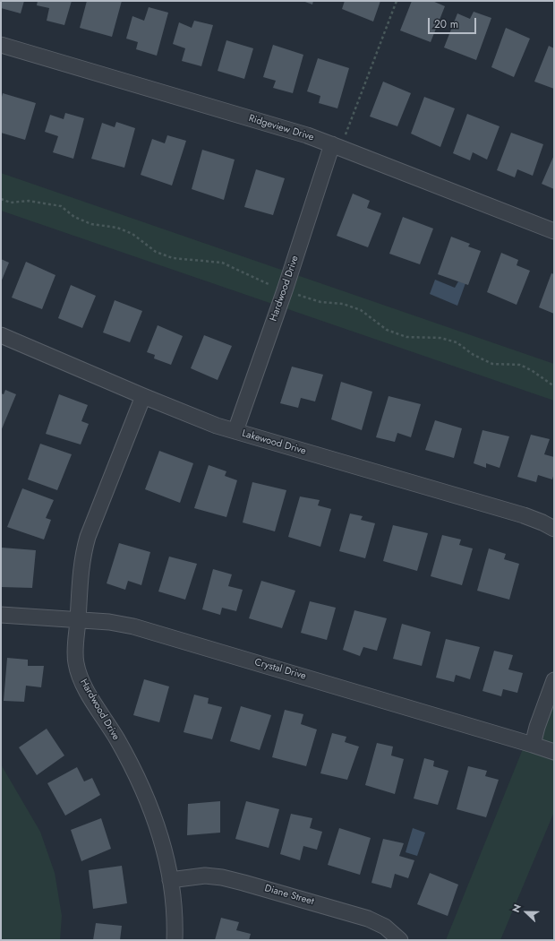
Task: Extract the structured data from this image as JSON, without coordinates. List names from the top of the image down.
{
  "streets": {
    "street": [
      "Ridgeview Drive",
      "Hardwood Drive",
      "Lakewood Drive",
      "Crystal Drive",
      "Diane Street"
    ]
  },
  "crossings": [
    ["Ridgeview Drive", "Hardwood Drive"],
    ["Hardwood Drive", "Lakewood Drive"],
    ["Hardwood Drive", "Crystal Drive"],
    ["Hardwood Drive", "Diane Street"]
  ],
  "scale_bar": "20 m",
  "north": "left"
}
